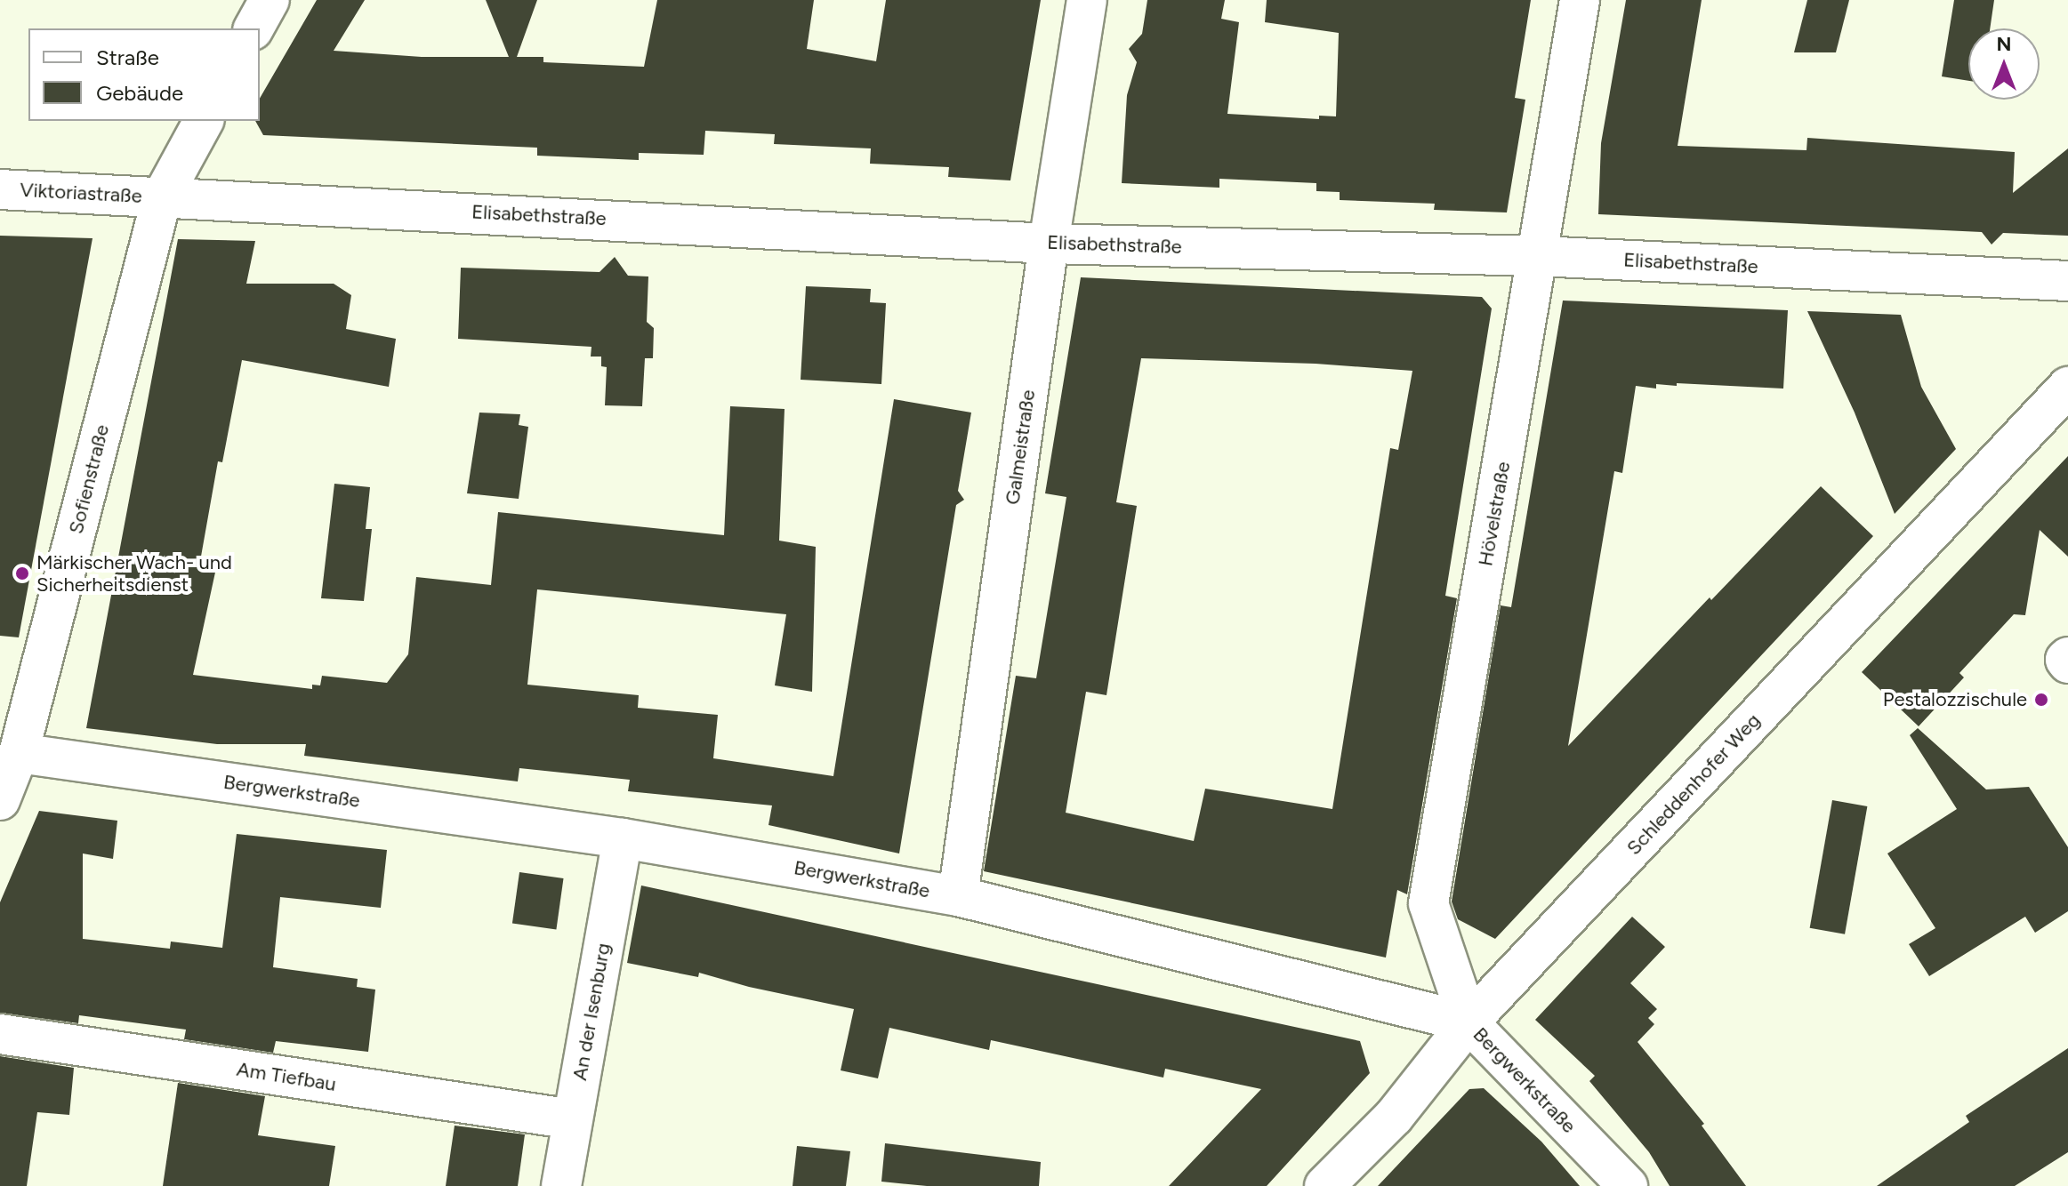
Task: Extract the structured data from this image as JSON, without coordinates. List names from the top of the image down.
{
  "streets": {
    "street": [
      "Viktoriastraße",
      "Elisabethstraße",
      "Galmeistraße",
      "Sofienstraße",
      "Hövelstraße",
      "Schleddenhofer Weg",
      "Bergwerkstraße",
      "An der Isenburg",
      "Am Tiefbau"
    ]
  },
  "crossings": [
    ["Viktoriastraße", "Elisabethstraße"],
    ["Viktoriastraße", "Sofienstraße"],
    ["Elisabethstraße", "Galmeistraße"],
    ["Elisabethstraße", "Sofienstraße"],
    ["Elisabethstraße", "Hövelstraße"],
    ["Galmeistraße", "Bergwerkstraße"],
    ["Sofienstraße", "Bergwerkstraße"],
    ["Hövelstraße", "Schleddenhofer Weg"],
    ["Hövelstraße", "Bergwerkstraße"],
    ["Schleddenhofer Weg", "Bergwerkstraße"],
    ["Bergwerkstraße", "An der Isenburg"],
    ["An der Isenburg", "Am Tiefbau"]
  ],
  "places": ["Märkischer Wach- und Sicherheitsdienst", "Pestalozzischule"],
  "legend": ["Straße", "Gebäude"],
  "north": "top"
}
